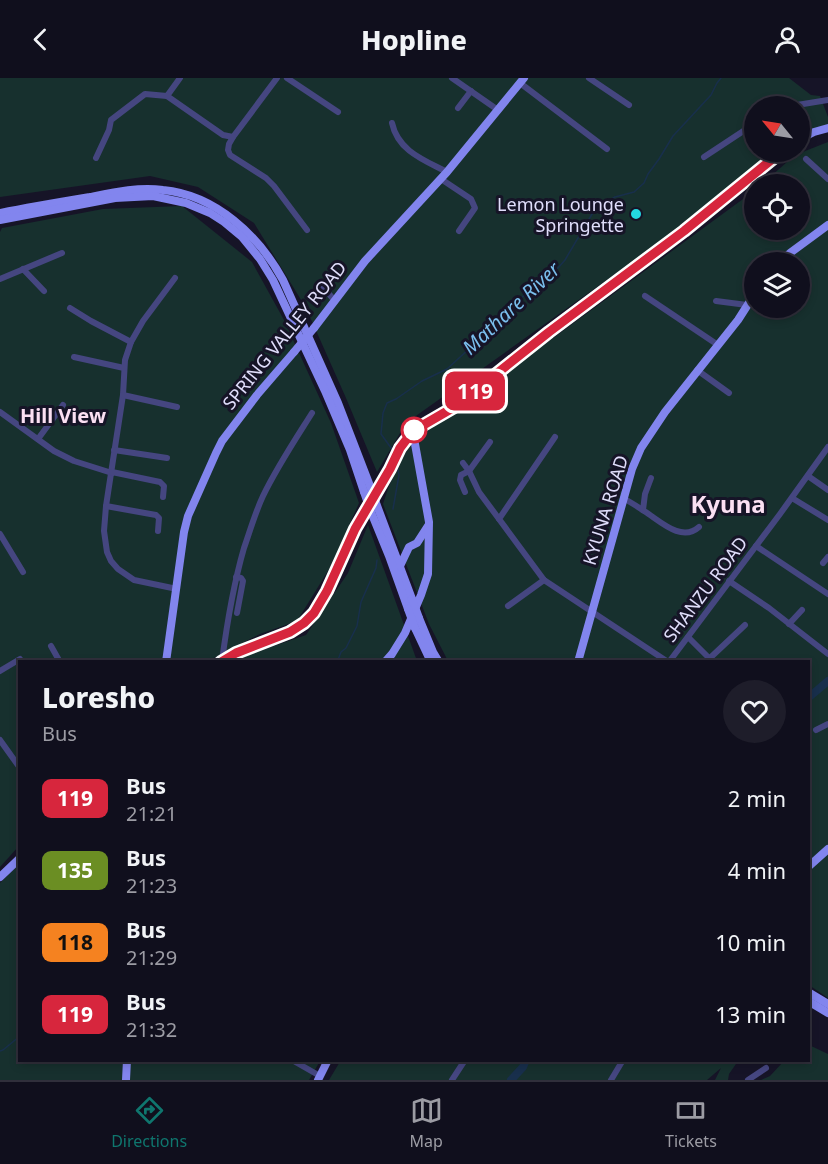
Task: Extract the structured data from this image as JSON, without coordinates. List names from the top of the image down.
{
  "streets": {
    "main road": ["SPRING VALLEY ROAD", "KYUNA ROAD"],
    "street": ["SHANZU ROAD"]
  },
  "crossings": [
    ["KYUNA ROAD", "SHANZU ROAD"]
  ],
  "districts": ["Hill View", "Kyuna"],
  "water": ["Mathare River"],
  "places": ["Lemon Lounge Springette"],
  "lines": ["bus line 119"],
  "north": "top left",
  "page": {
    "header": "Hopline",
    "on_map": "119",
    "heading": ["Loresho", "Bus"],
    "list": [
      {
        "mark": "119",
        "name": "Bus",
        "note": "21:21",
        "value": "2 min"
      },
      {
        "mark": "135",
        "name": "Bus",
        "note": "21:23",
        "value": "4 min"
      },
      {
        "mark": "118",
        "name": "Bus",
        "note": "21:29",
        "value": "10 min"
      },
      {
        "mark": "119",
        "name": "Bus",
        "note": "21:32",
        "value": "13 min"
      }
    ],
    "tabs": ["Directions", "Map", "Tickets"]
  }
}
